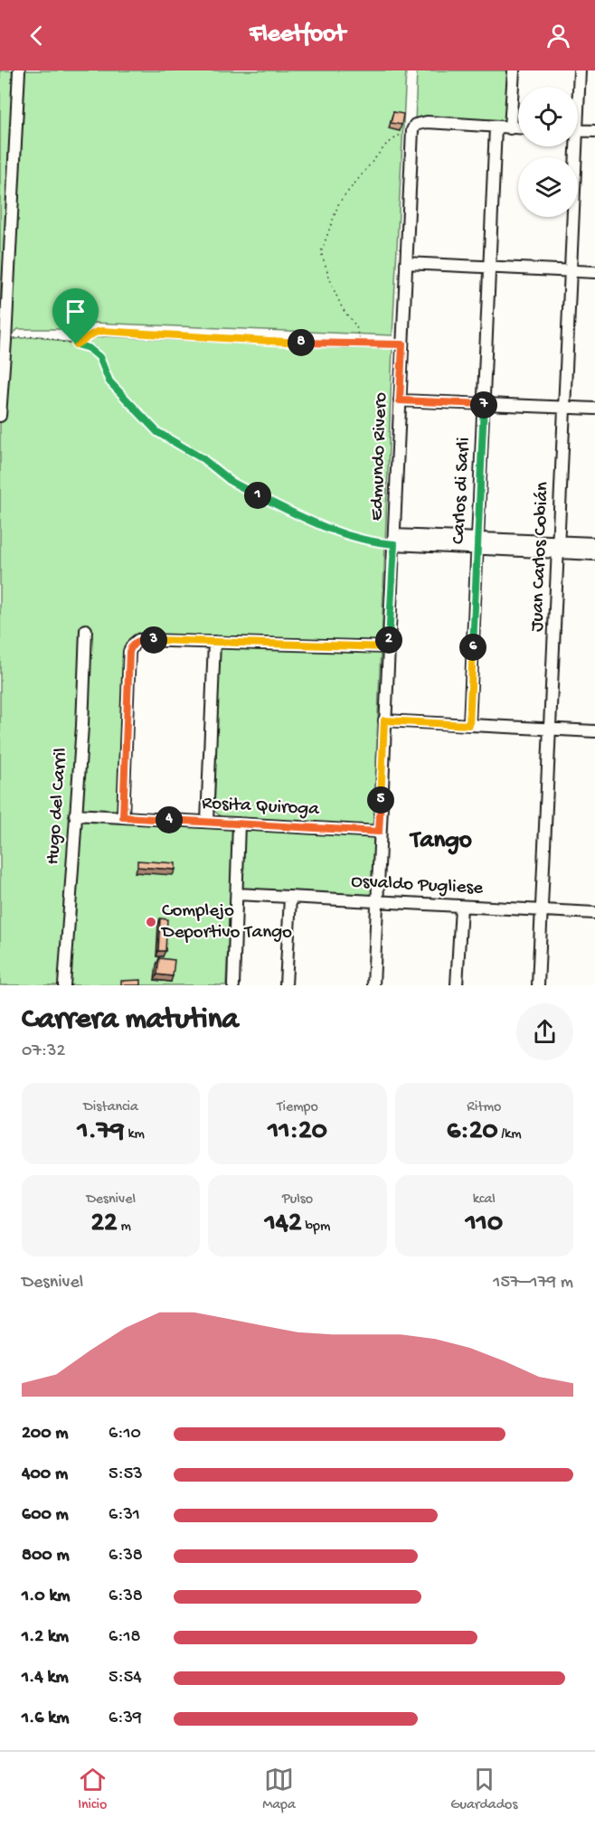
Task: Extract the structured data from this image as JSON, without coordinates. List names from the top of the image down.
{
  "streets": {
    "street": [
      "Edmundo Rivero",
      "Carlos di Sarli",
      "Juan Carlos Cobián",
      "Hugo del Carril",
      "Rosita Quiroga",
      "Osvaldo Pugliese"
    ]
  },
  "crossings": [
    ["Edmundo Rivero", "Rosita Quiroga"],
    ["Edmundo Rivero", "Osvaldo Pugliese"],
    ["Juan Carlos Cobián", "Osvaldo Pugliese"],
    ["Hugo del Carril", "Rosita Quiroga"]
  ],
  "districts": ["Tango"],
  "places": ["Complejo Deportivo Tango"],
  "page": {
    "header": "Fleetfoot",
    "pins": [
      "8",
      "7",
      "1",
      "2",
      "3",
      "6",
      "5",
      "4"
    ],
    "heading": ["Carrera matutina", "07:32"],
    "stats": [
      ["Distancia", "1.79 km"],
      ["Tiempo", "11:20"],
      ["Ritmo", "6:20 /km"],
      ["Desnivel", "22 m"],
      ["Pulso", "142 bpm"],
      ["kcal", "110"]
    ],
    "chart": ["Desnivel", "157–179 m"],
    "list": [
      {
        "name": "200 m",
        "note": "6:10"
      },
      {
        "name": "400 m",
        "note": "5:53"
      },
      {
        "name": "600 m",
        "note": "6:31"
      },
      {
        "name": "800 m",
        "note": "6:38"
      },
      {
        "name": "1.0 km",
        "note": "6:38"
      },
      {
        "name": "1.2 km",
        "note": "6:18"
      },
      {
        "name": "1.4 km",
        "note": "5:54"
      },
      {
        "name": "1.6 km",
        "note": "6:39"
      }
    ],
    "tabs": ["Inicio", "Mapa", "Guardados"]
  }
}
